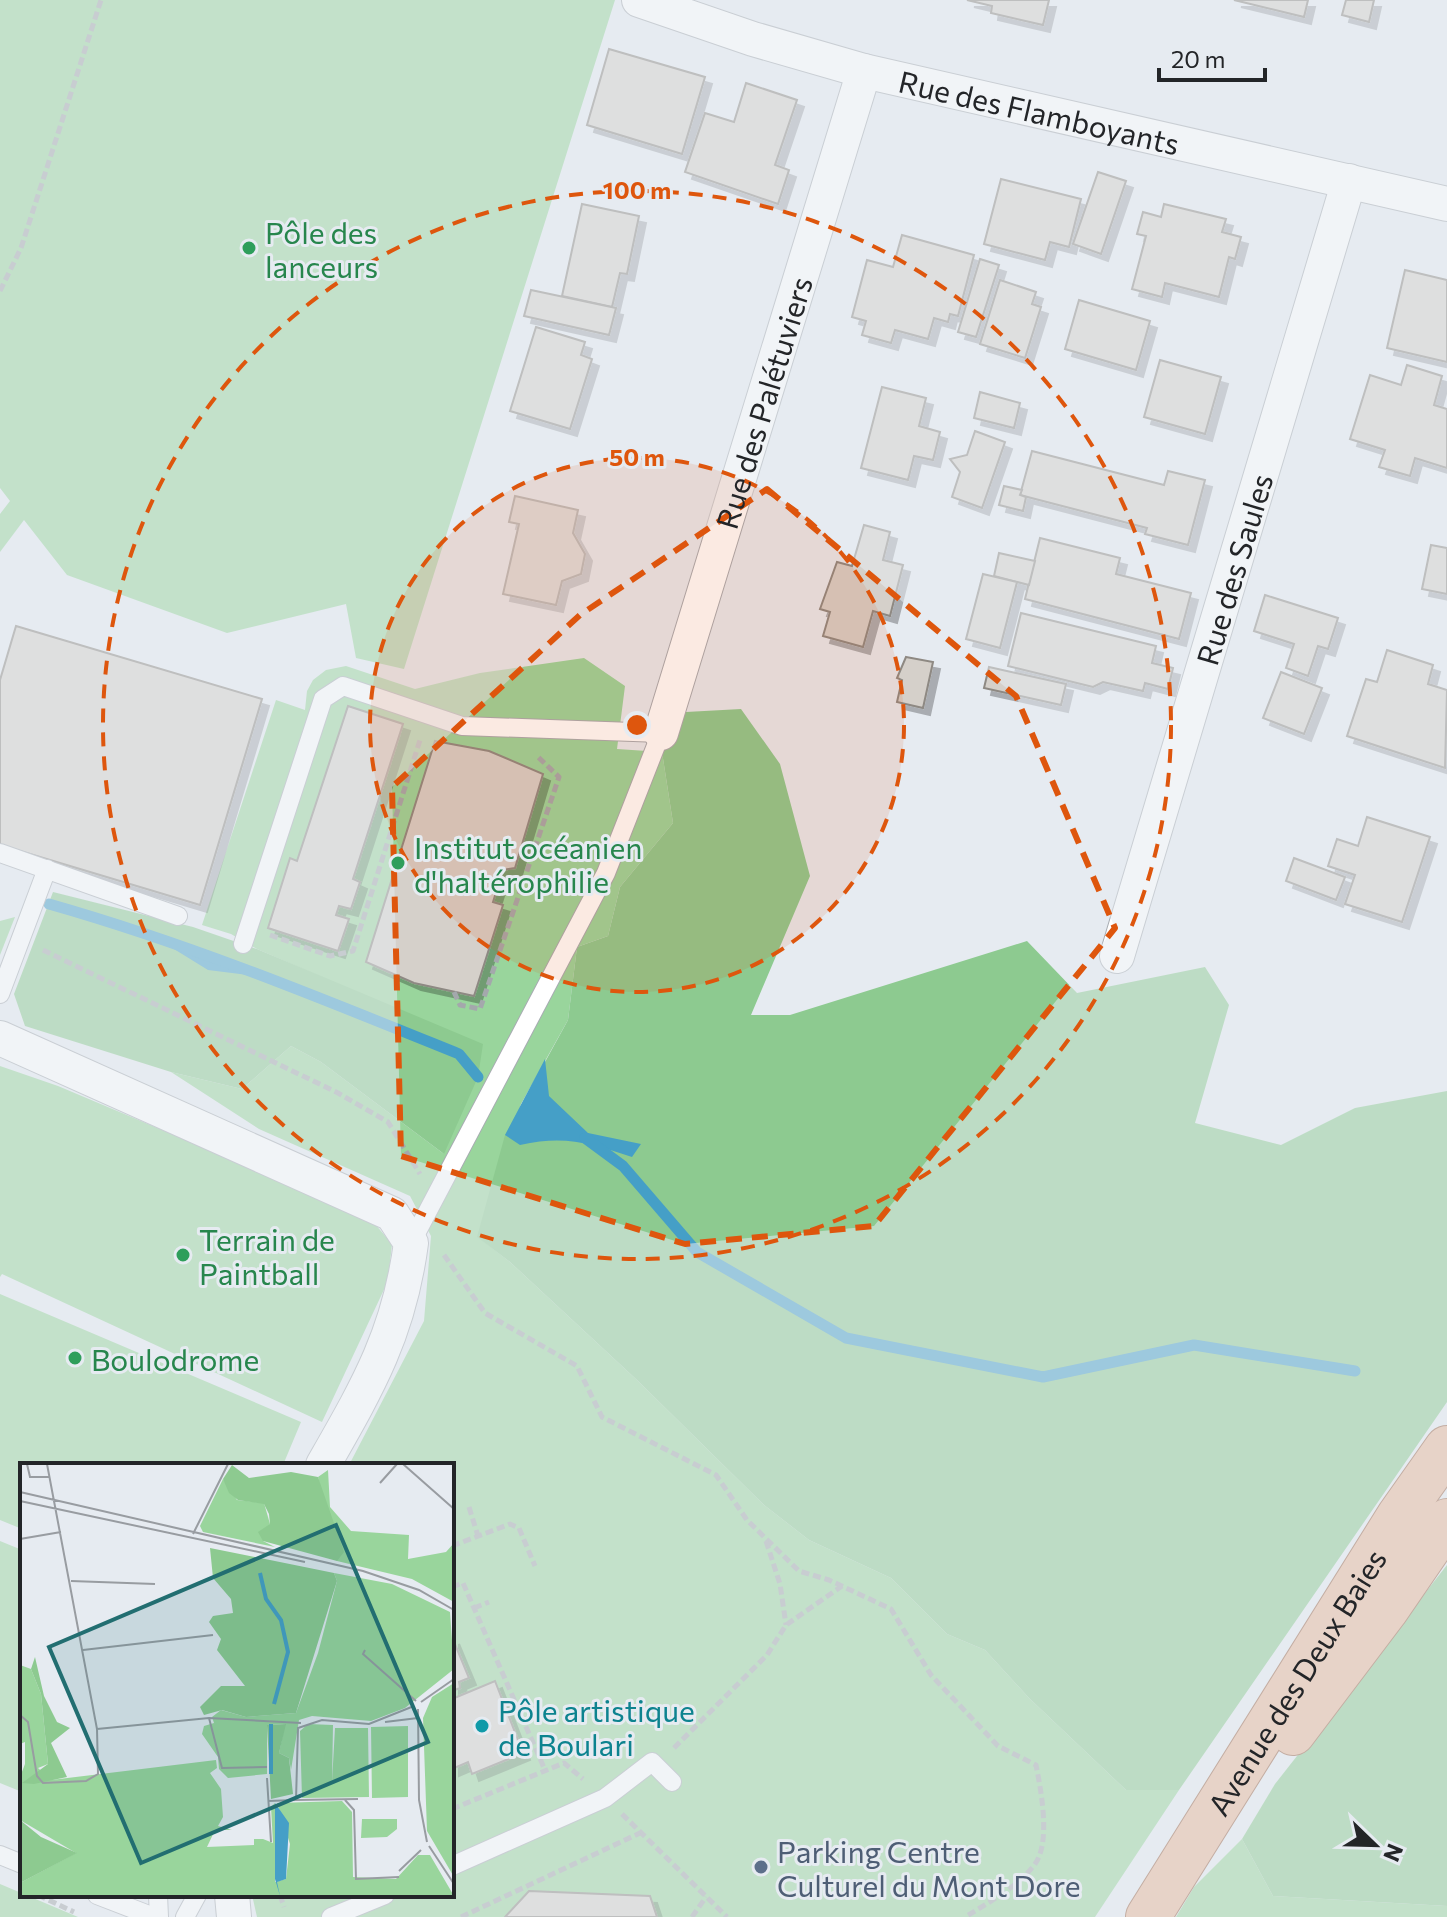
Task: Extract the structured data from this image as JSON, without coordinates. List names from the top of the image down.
{
  "streets": {
    "main road": ["Avenue des Deux Baies"],
    "street": ["Rue des Flamboyants", "Rue des Palétuviers", "Rue des Saules"]
  },
  "crossings": [
    ["Rue des Flamboyants", "Rue des Palétuviers"],
    ["Rue des Flamboyants", "Rue des Saules"]
  ],
  "places": [
    "Pôle des lanceurs",
    "Institut océanien d'haltérophilie",
    "Terrain de Paintball",
    "Boulodrome",
    "Pôle artistique de Boulari",
    "Parking Centre Culturel du Mont Dore"
  ],
  "scale_bar": "20 m",
  "north": "bottom right",
  "rings": ["100 m", "50 m"]
}
